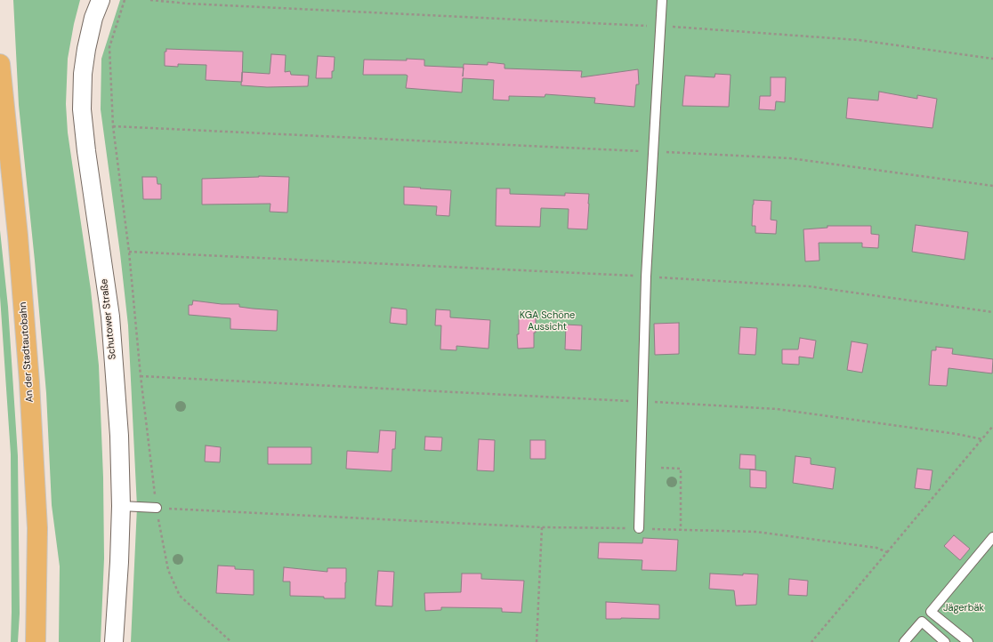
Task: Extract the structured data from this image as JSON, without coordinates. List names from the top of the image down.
{
  "streets": {
    "highway": ["An der Stadtautobahn"],
    "street": ["Schutower Straße"]
  },
  "parks": ["KGA Schöne Aussicht", "Jägerbäk"]
}
